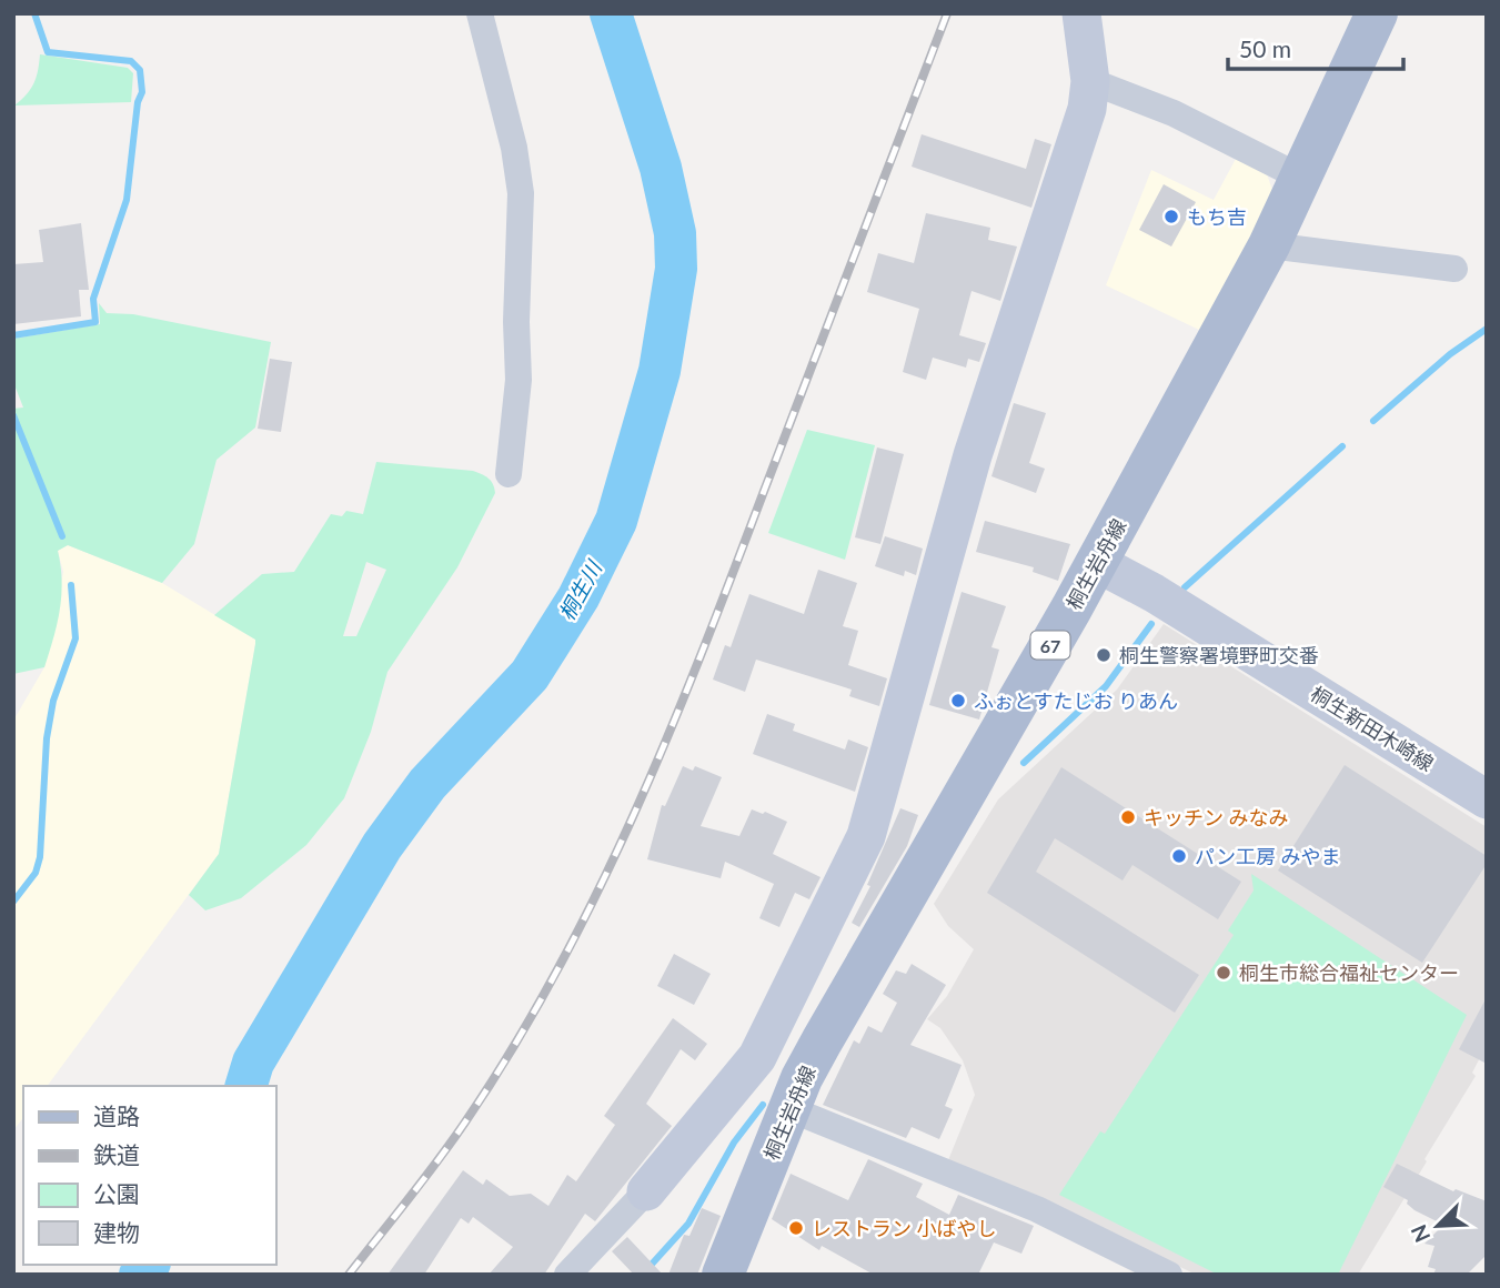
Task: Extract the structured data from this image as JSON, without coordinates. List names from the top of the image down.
{
  "streets": {
    "main road": ["桐生岩舟線", "67"],
    "street": ["桐生新田木崎線"]
  },
  "crossings": [
    ["桐生岩舟線", "桐生新田木崎線"]
  ],
  "water": ["桐生川"],
  "places": [
    "もち吉",
    "桐生警察署境野町交番",
    "ふぉとすたじお りあん",
    "キッチン みなみ",
    "パン工房 みやま",
    "桐生市総合福祉センター",
    "レストラン 小ばやし"
  ],
  "legend": [
    "道路",
    "鉄道",
    "公園",
    "建物"
  ],
  "scale_bar": "50 m",
  "north": "bottom left"
}
